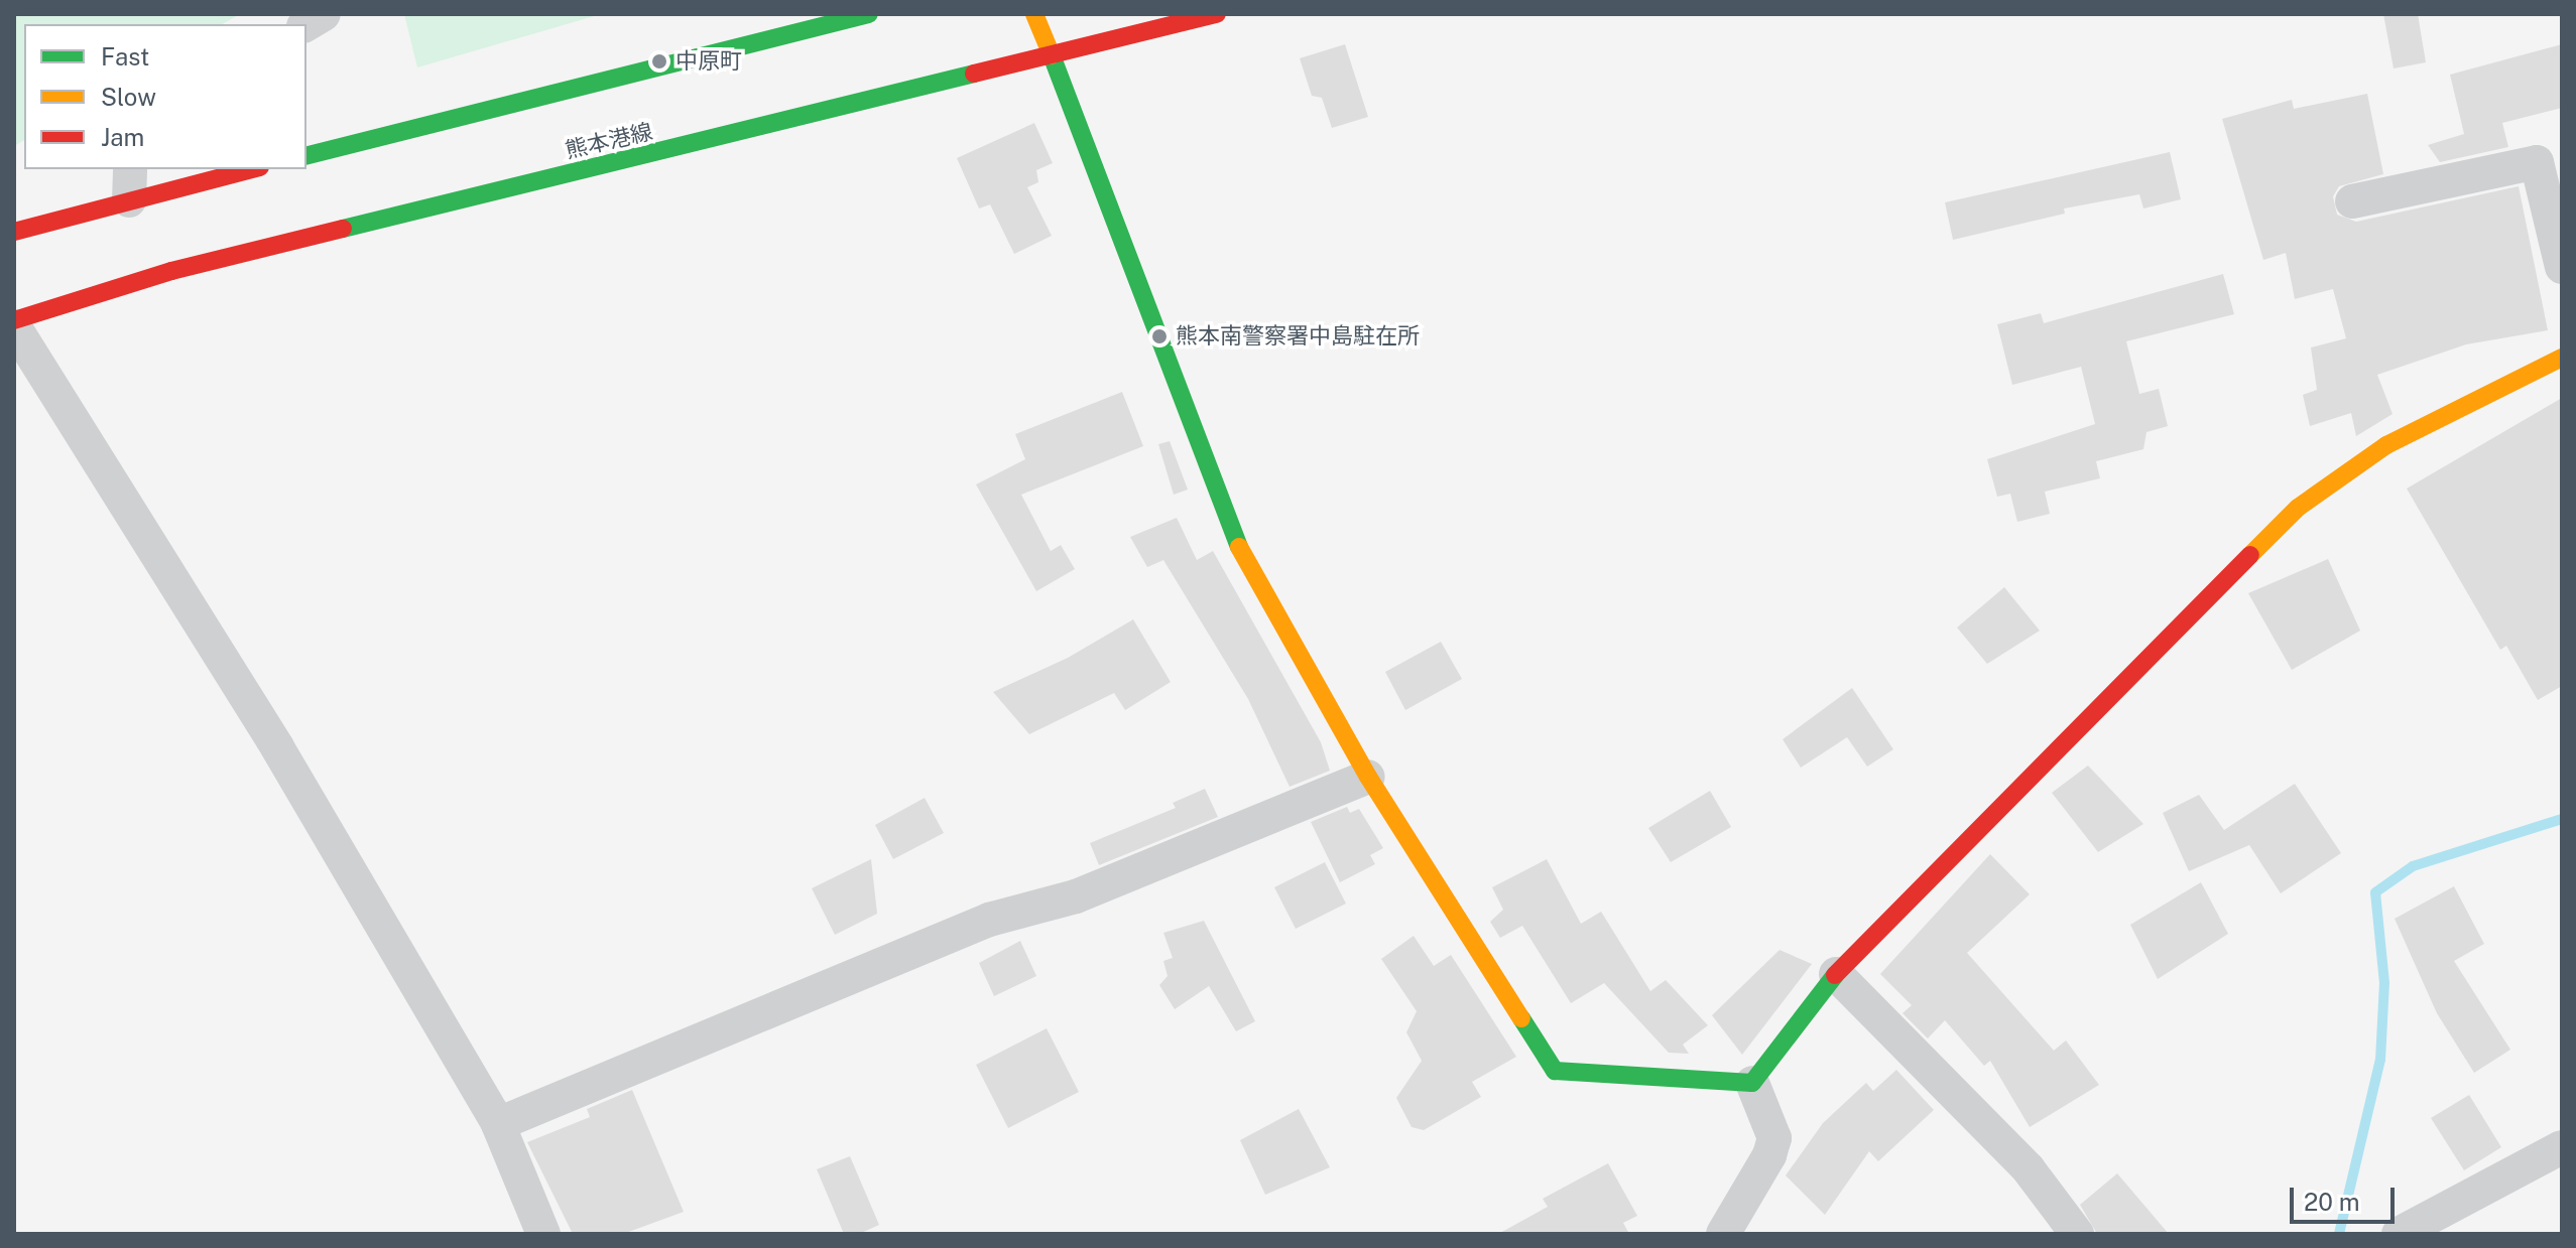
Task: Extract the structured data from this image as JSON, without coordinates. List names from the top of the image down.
{
  "streets": {
    "street": ["熊本港線"]
  },
  "places": ["中原町", "熊本南警察署中島駐在所"],
  "legend": ["Fast", "Slow", "Jam"],
  "scale_bar": "20 m"
}
